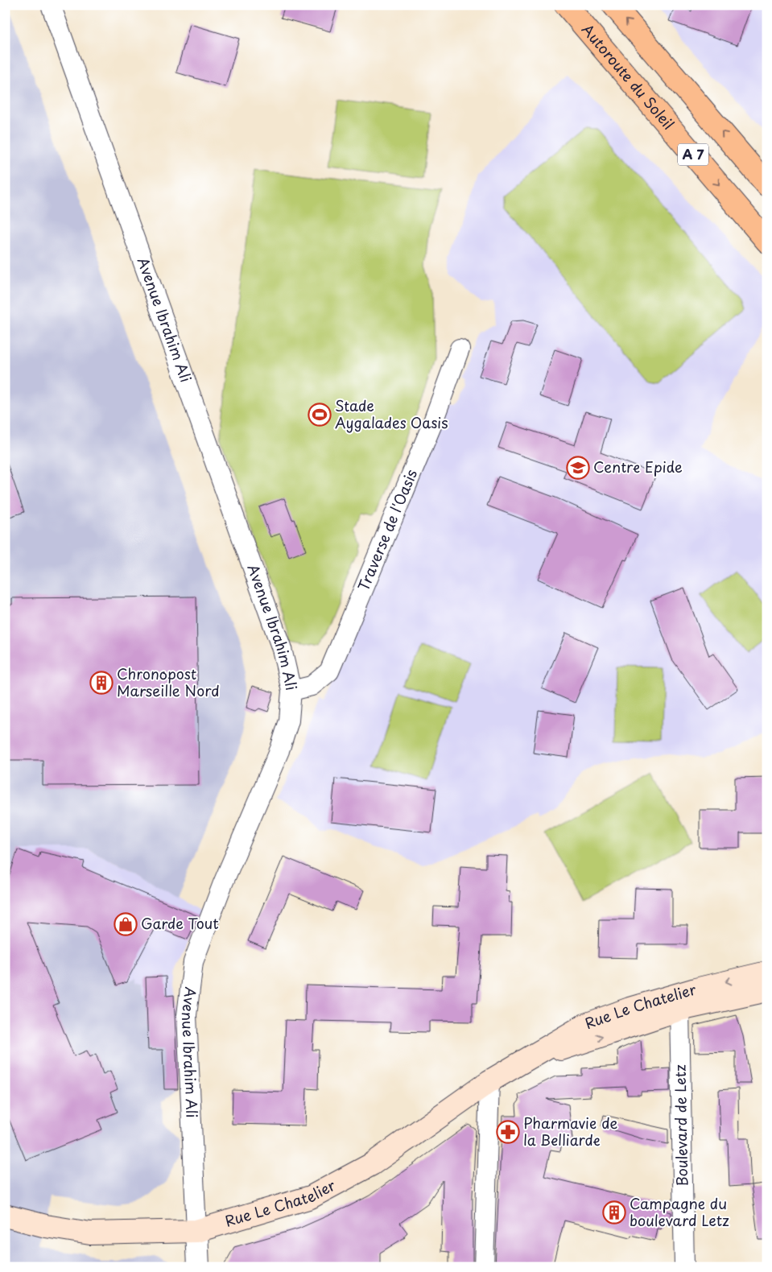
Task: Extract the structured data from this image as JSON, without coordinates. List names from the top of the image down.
{
  "streets": {
    "highway": ["Autoroute du Soleil", "A 7"],
    "main road": ["Rue Le Chatelier"],
    "street": ["Avenue Ibrahim Ali", "Traverse de l'Oasis", "Boulevard de Letz"]
  },
  "crossings": [
    ["Avenue Ibrahim Ali", "Traverse de l'Oasis"],
    ["Avenue Ibrahim Ali", "Rue Le Chatelier"],
    ["Rue Le Chatelier", "Boulevard de Letz"]
  ],
  "places": {
    "sports": ["Stade Aygalades Oasis"],
    "school or university": ["Centre Epide"],
    "building": ["Chronopost Marseille Nord", "Campagne du boulevard Letz"],
    "shop": ["Garde Tout"],
    "pharmacy": ["Pharmavie de la Belliarde"]
  }
}
